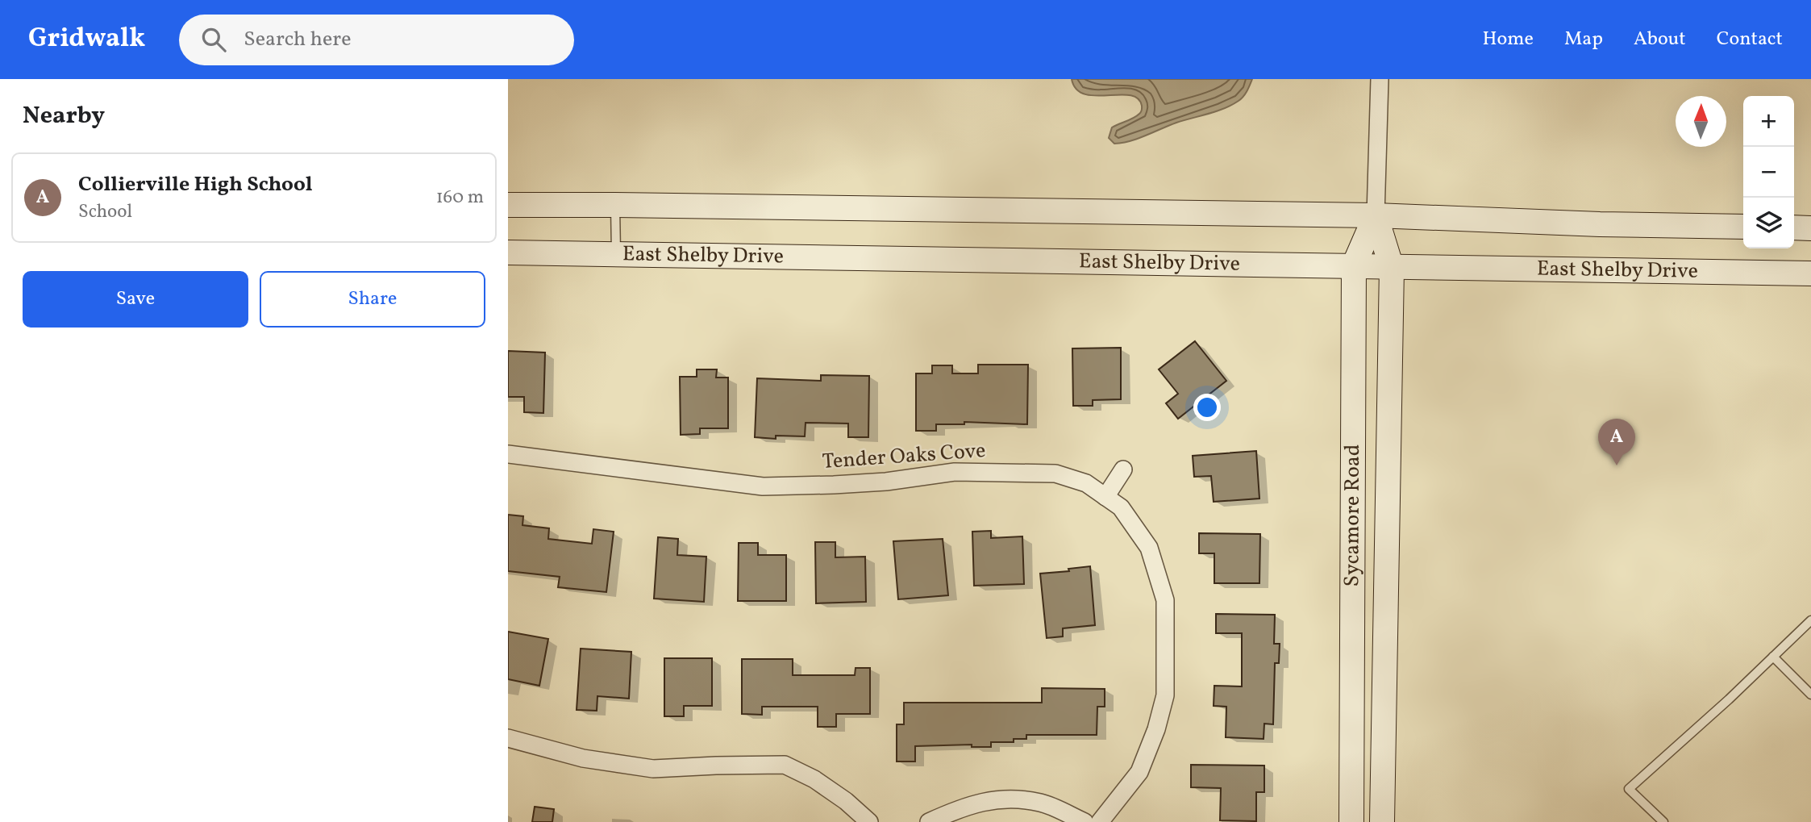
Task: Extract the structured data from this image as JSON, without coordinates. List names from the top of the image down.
{
  "streets": {
    "main road": ["East Shelby Drive", "Sycamore Road"],
    "street": ["Tender Oaks Cove"]
  },
  "crossings": [
    ["East Shelby Drive", "Sycamore Road"]
  ],
  "north": "top",
  "page": {
    "header": "Gridwalk",
    "search": "Search here",
    "nav": [
      "Home",
      "Map",
      "About",
      "Contact"
    ],
    "heading": "Nearby",
    "map_buttons": ["+", "−"],
    "list": [
      {
        "mark": "A",
        "name": "Collierville High School",
        "note": "School",
        "value": "160 m"
      }
    ],
    "buttons": ["Save", "Share"],
    "pins": "A"
  }
}
